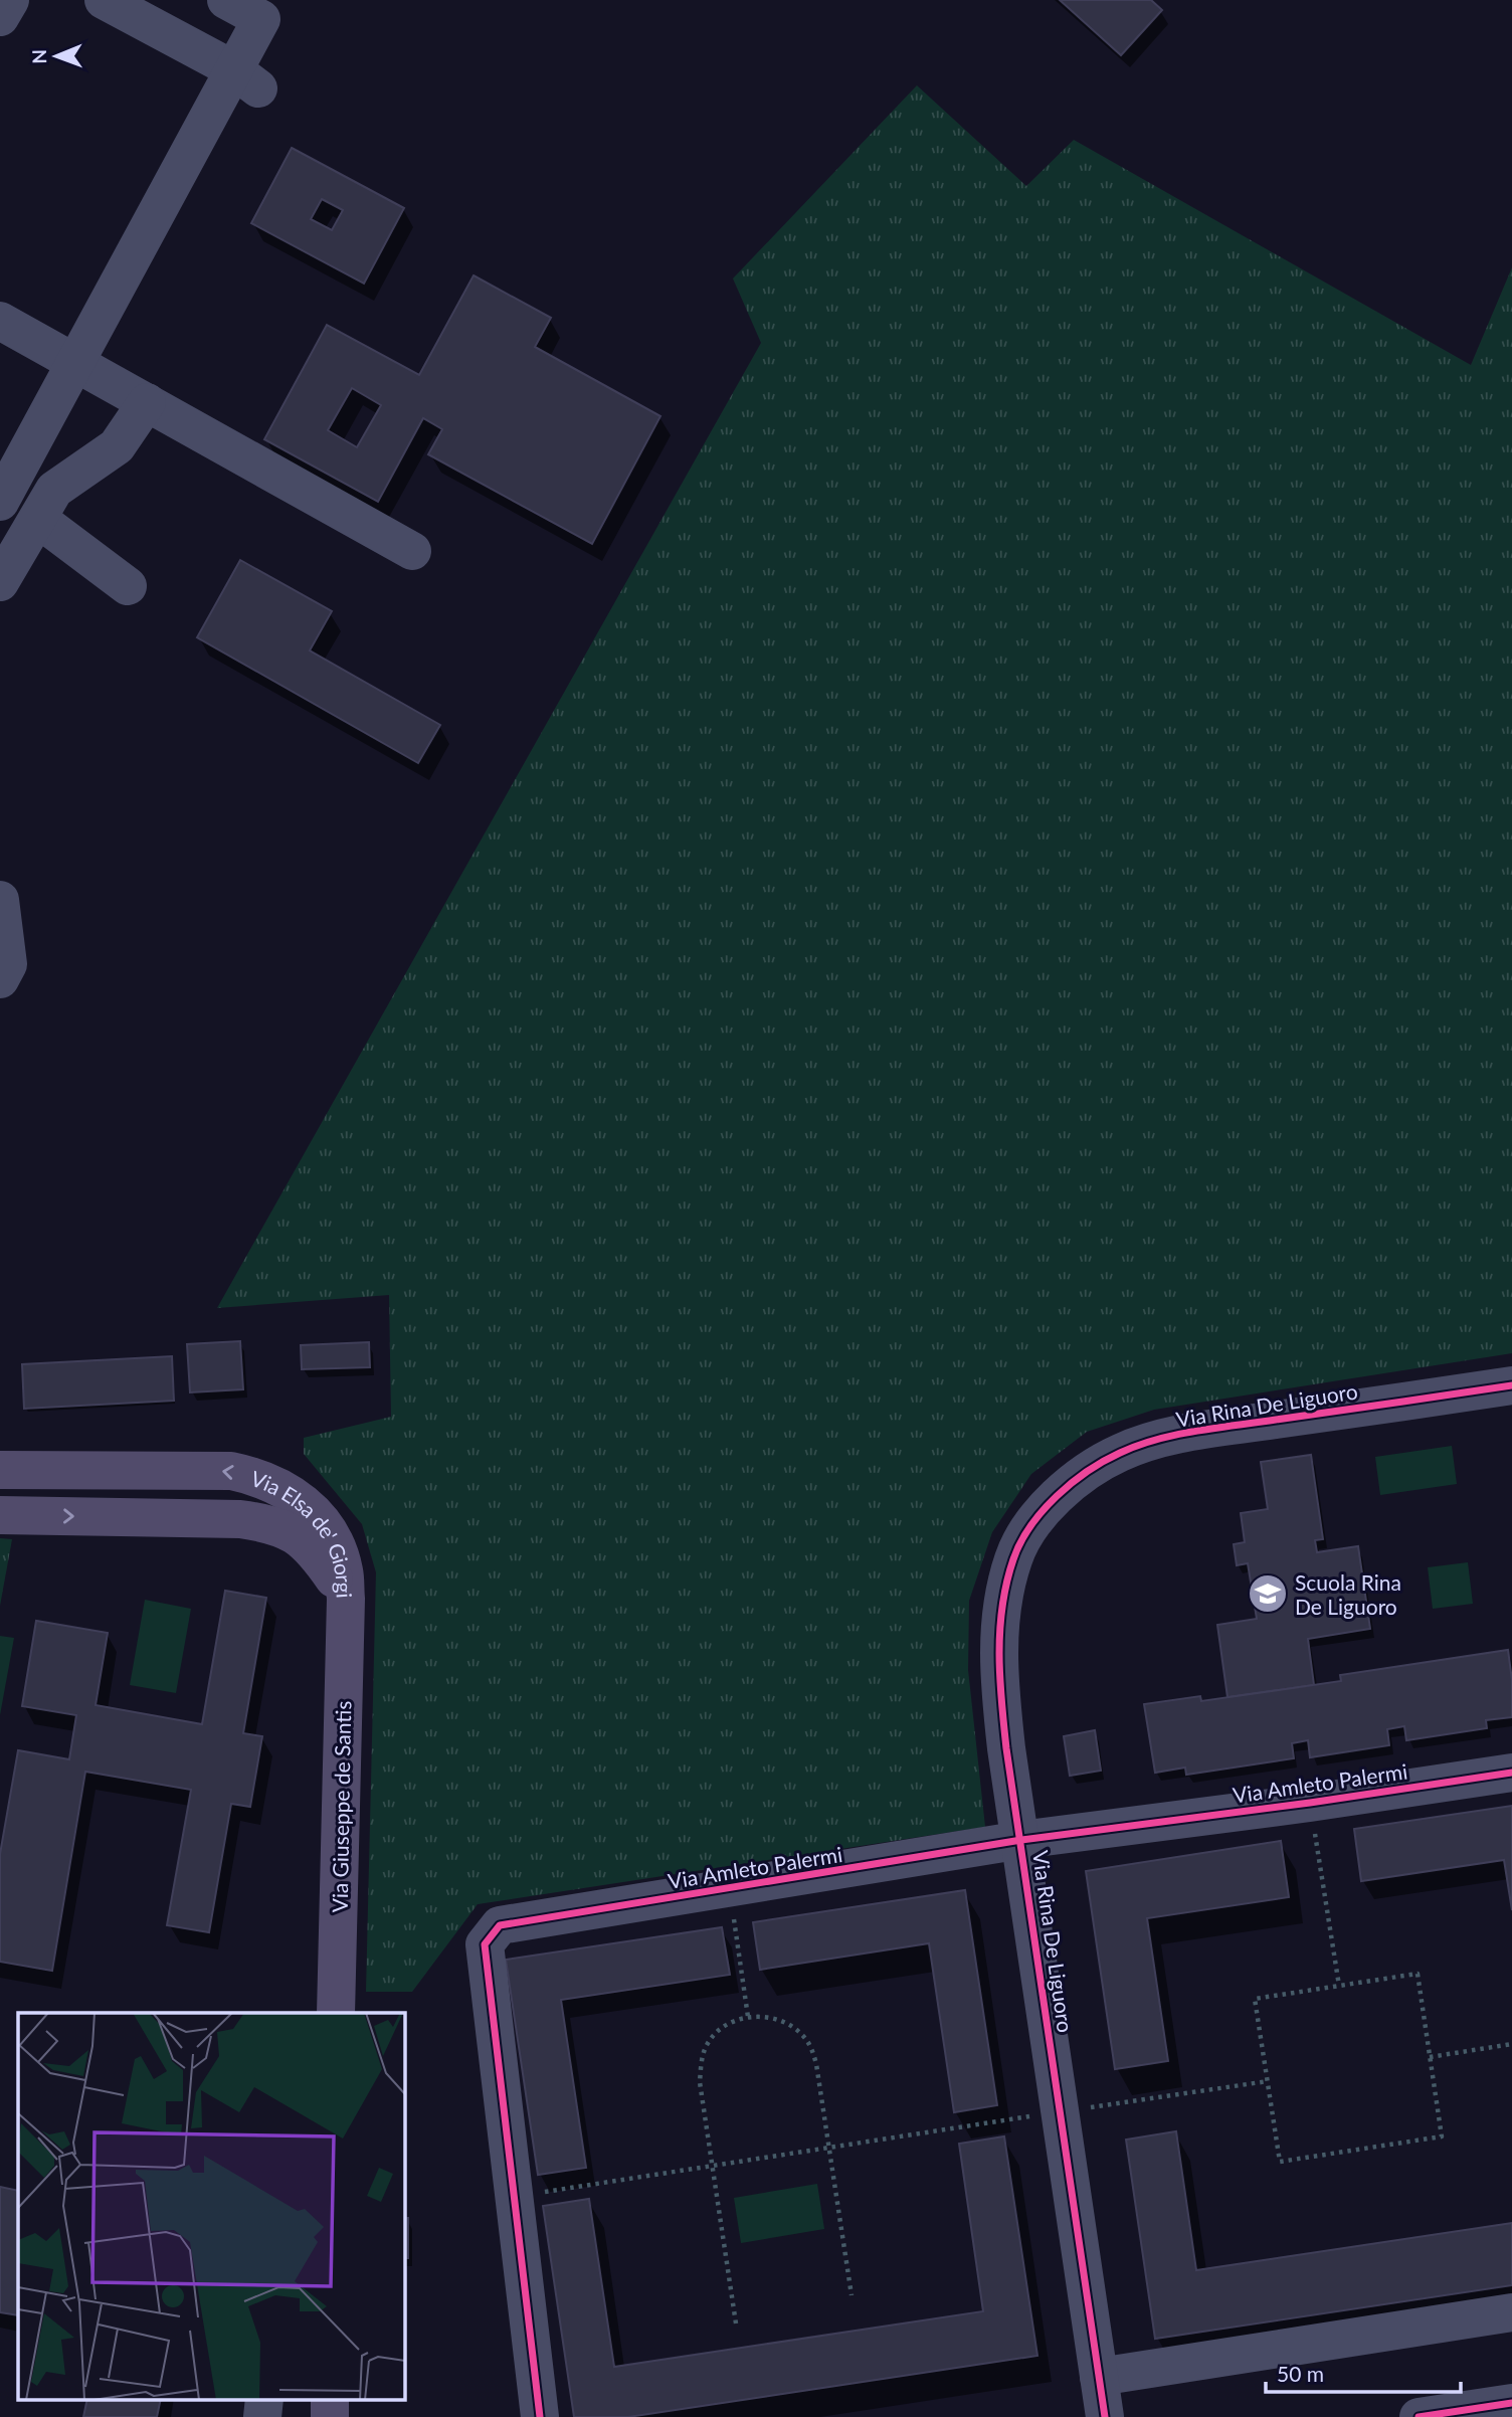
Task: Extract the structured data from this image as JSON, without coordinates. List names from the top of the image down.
{
  "streets": {
    "main road": ["Via Elsa de' Giorgi", "Via Giuseppe de Santis"],
    "street": ["Via Rina De Liguoro", "Via Amleto Palermi"]
  },
  "crossings": [
    ["Via Rina De Liguoro", "Via Amleto Palermi"],
    ["Via Elsa de' Giorgi", "Via Giuseppe de Santis"]
  ],
  "places": {
    "school or university": ["Scuola Rina De Liguoro"]
  },
  "scale_bar": "50 m",
  "north": "left"
}
